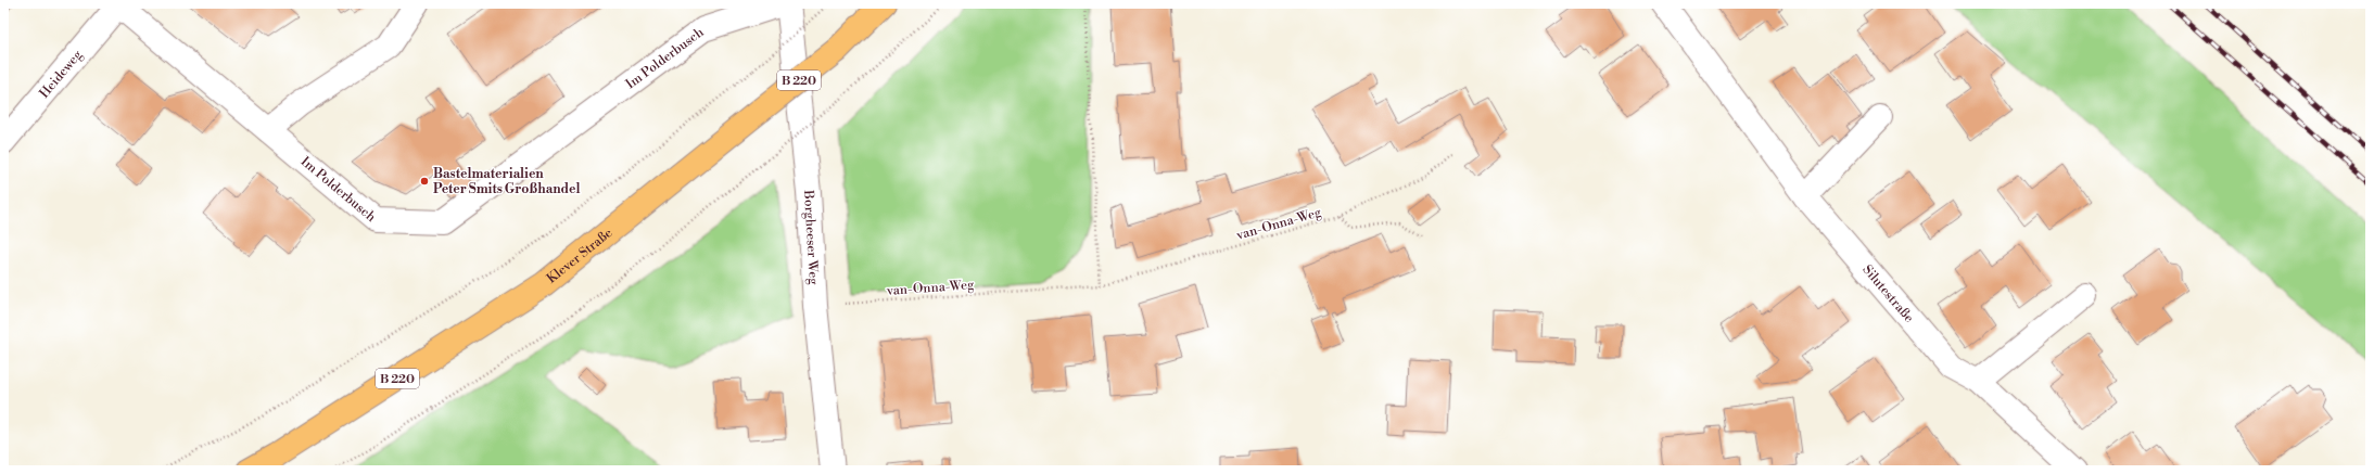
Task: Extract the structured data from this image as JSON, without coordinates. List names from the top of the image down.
{
  "streets": {
    "main road": ["B 220", "Klever Straße"],
    "street": [
      "Im Polderbusch",
      "Heideweg",
      "Borgheeser Weg",
      "Silutestraße"
    ],
    "path": ["van-Onna-Weg"]
  },
  "crossings": [
    ["Im Polderbusch", "Heideweg"],
    ["Im Polderbusch", "Borgheeser Weg"],
    ["van-Onna-Weg", "Borgheeser Weg"]
  ],
  "places": ["Bastelmaterialien Peter Smits Großhandel"]
}
